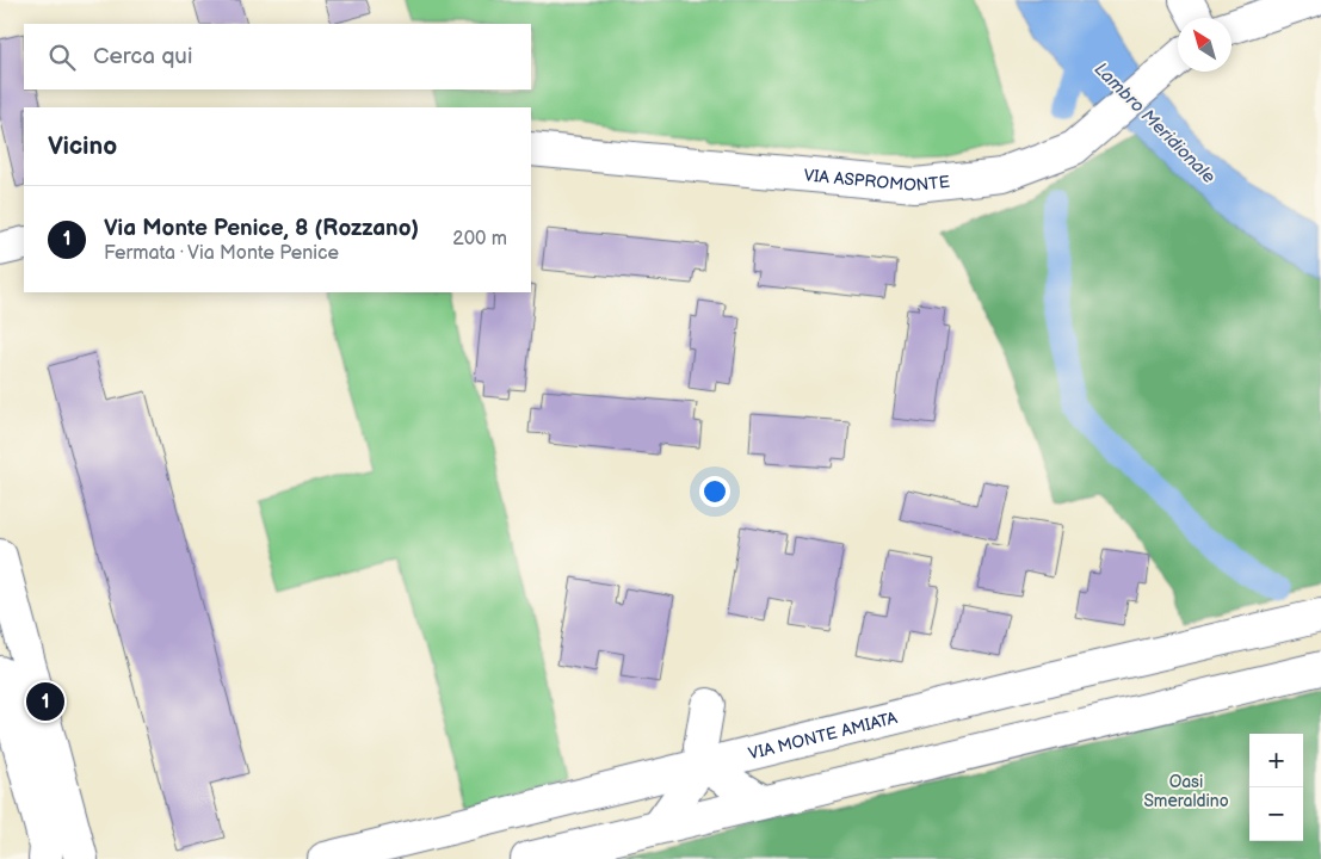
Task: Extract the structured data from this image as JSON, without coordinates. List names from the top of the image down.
{
  "streets": {
    "main road": ["VIA ASPROMONTE", "VIA MONTE AMIATA"]
  },
  "water": ["Lambro Meridionale"],
  "parks": ["Oasi Smeraldino"],
  "north": "top left",
  "page": {
    "search": "Cerca qui",
    "heading": "Vicino",
    "list": [
      {
        "mark": "1",
        "name": "Via Monte Penice, 8 (Rozzano)",
        "note": "Fermata · Via Monte Penice",
        "value": "200 m"
      }
    ],
    "pins": "1",
    "map_buttons": ["+", "−"]
  }
}
